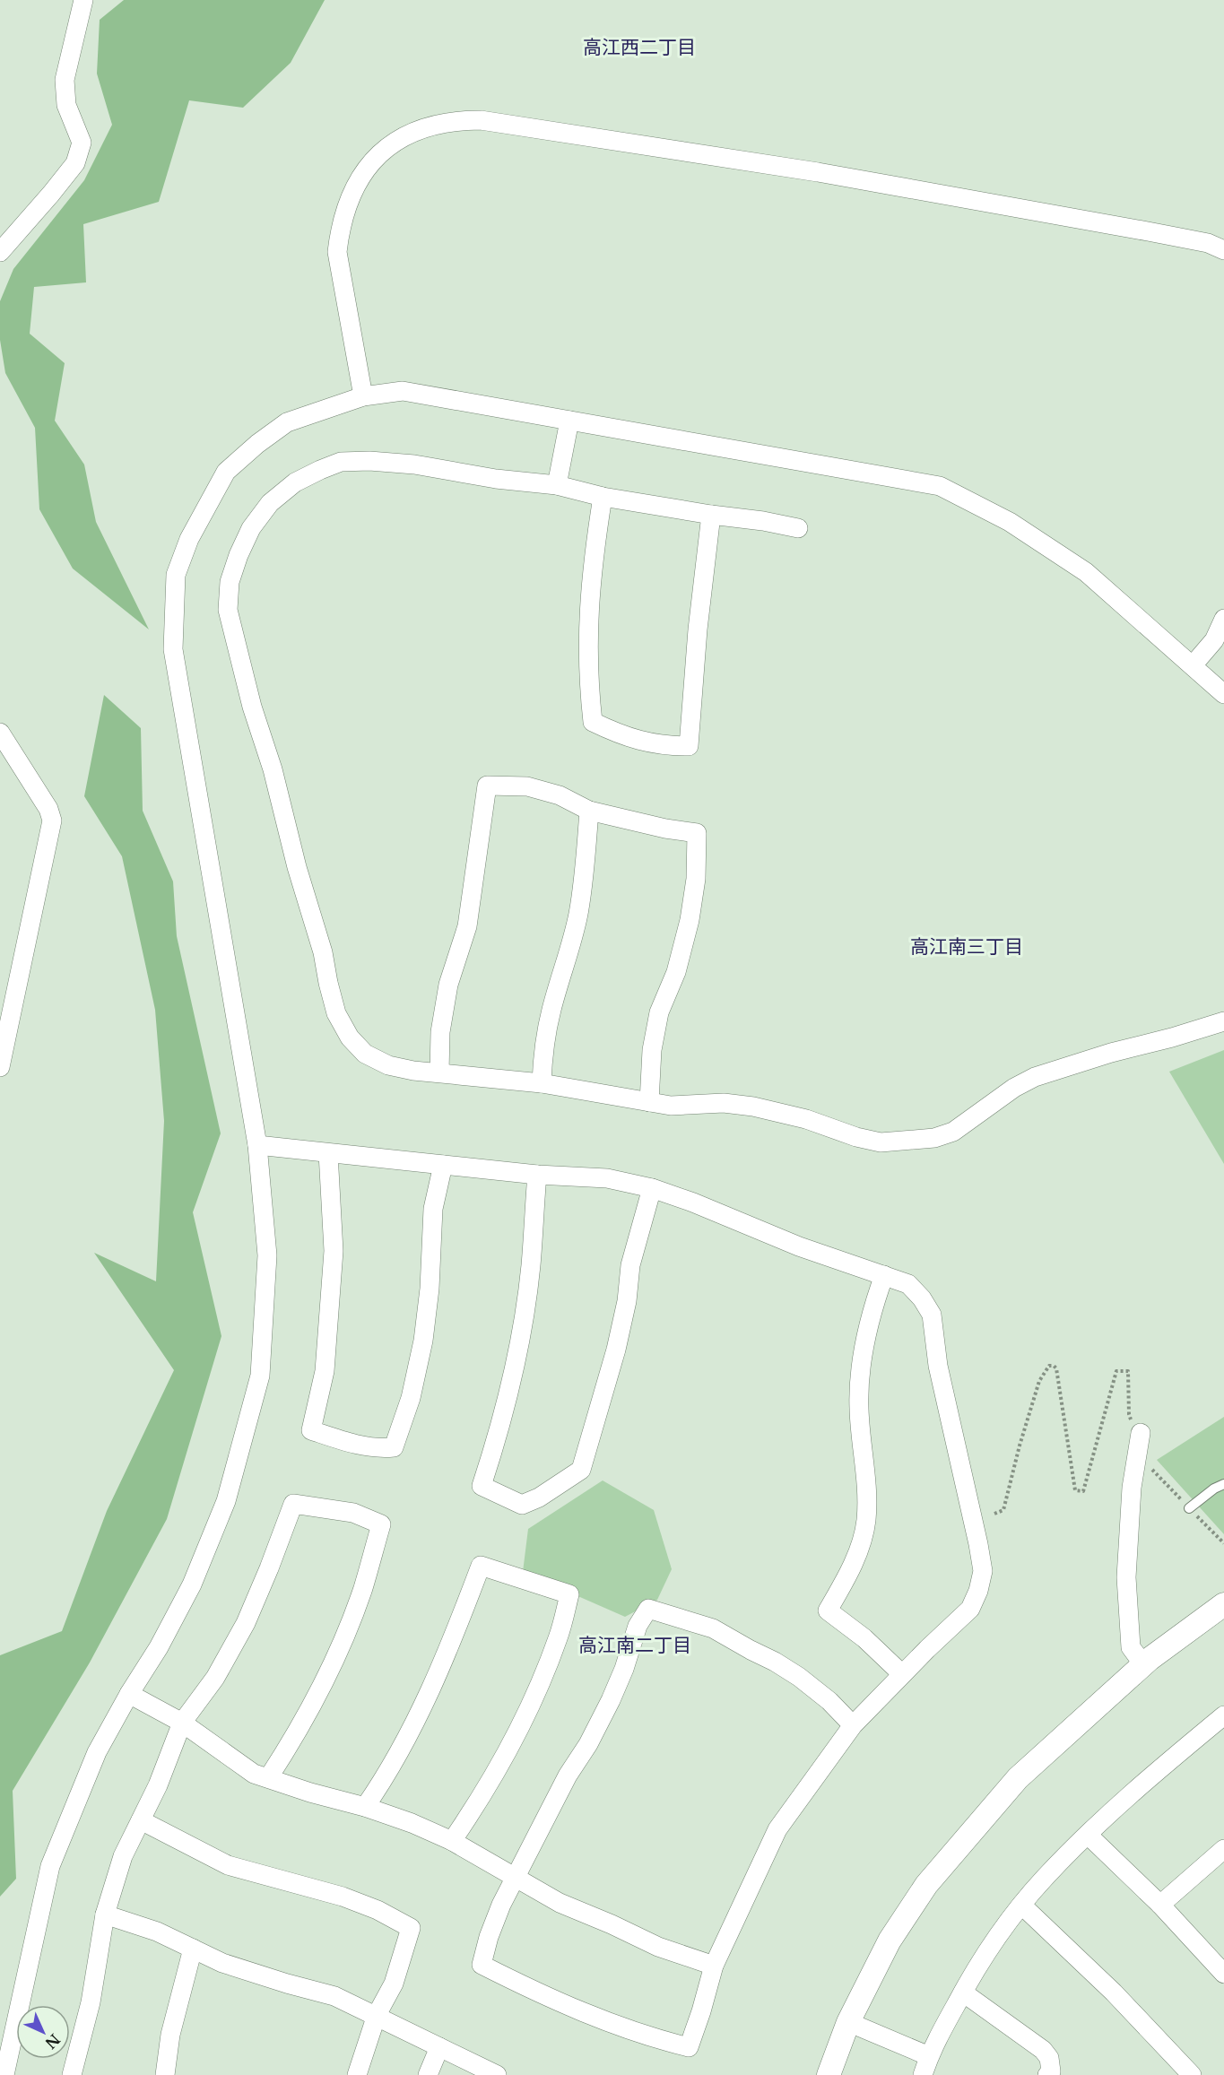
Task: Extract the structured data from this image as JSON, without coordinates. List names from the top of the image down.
{
  "districts": ["高江西二丁目", "高江南三丁目", "高江南二丁目"],
  "north": "bottom right"
}
